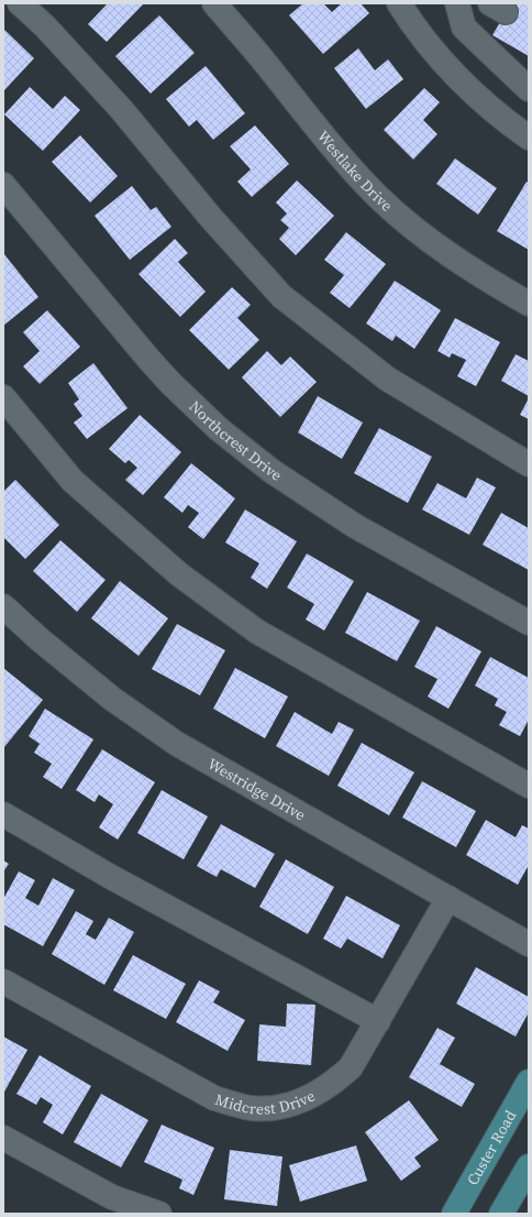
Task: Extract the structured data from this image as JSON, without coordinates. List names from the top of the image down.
{
  "streets": {
    "main road": ["Custer Road"],
    "street": [
      "Westlake Drive",
      "Northcrest Drive",
      "Westridge Drive",
      "Midcrest Drive"
    ]
  },
  "crossings": [
    ["Westridge Drive", "Midcrest Drive"]
  ]
}
